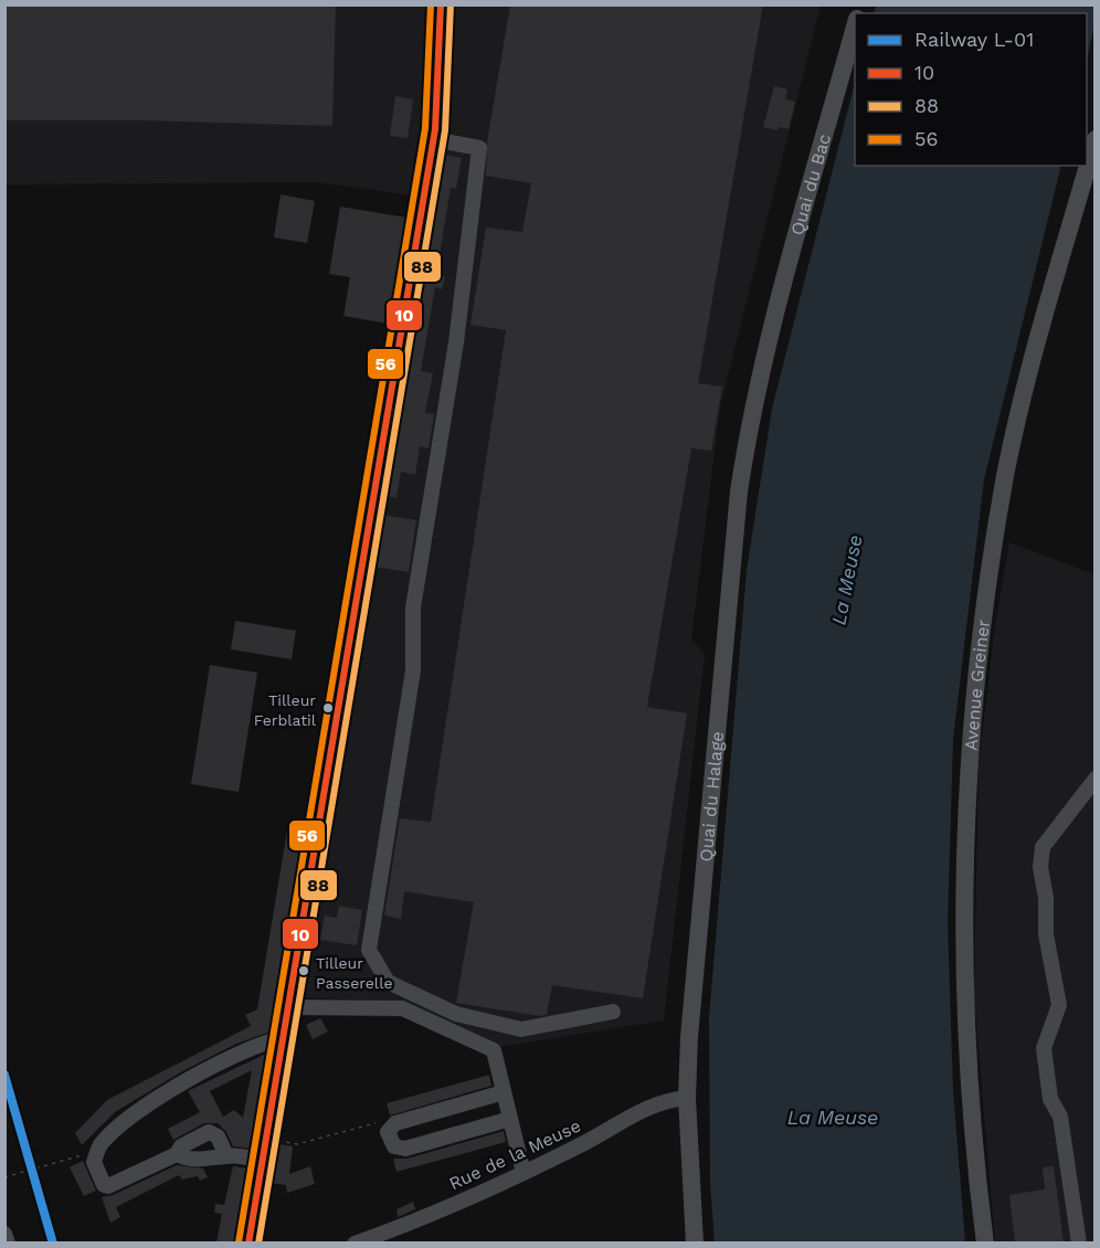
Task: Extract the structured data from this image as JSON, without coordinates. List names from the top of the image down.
{
  "streets": {
    "main road": ["Quai du Bac", "Avenue Greiner", "Quai du Halage"],
    "street": ["Rue de la Meuse"]
  },
  "crossings": [
    ["Quai du Bac", "Quai du Halage"],
    ["Quai du Halage", "Rue de la Meuse"]
  ],
  "water": ["La Meuse"],
  "places": ["Tilleur Ferblatil", "Tilleur Passerelle"],
  "lines": [
    "transit line 10",
    "transit line 88",
    "transit line 56",
    "rail line L-01"
  ],
  "legend": [
    "Railway L-01",
    "10",
    "88",
    "56"
  ]
}
